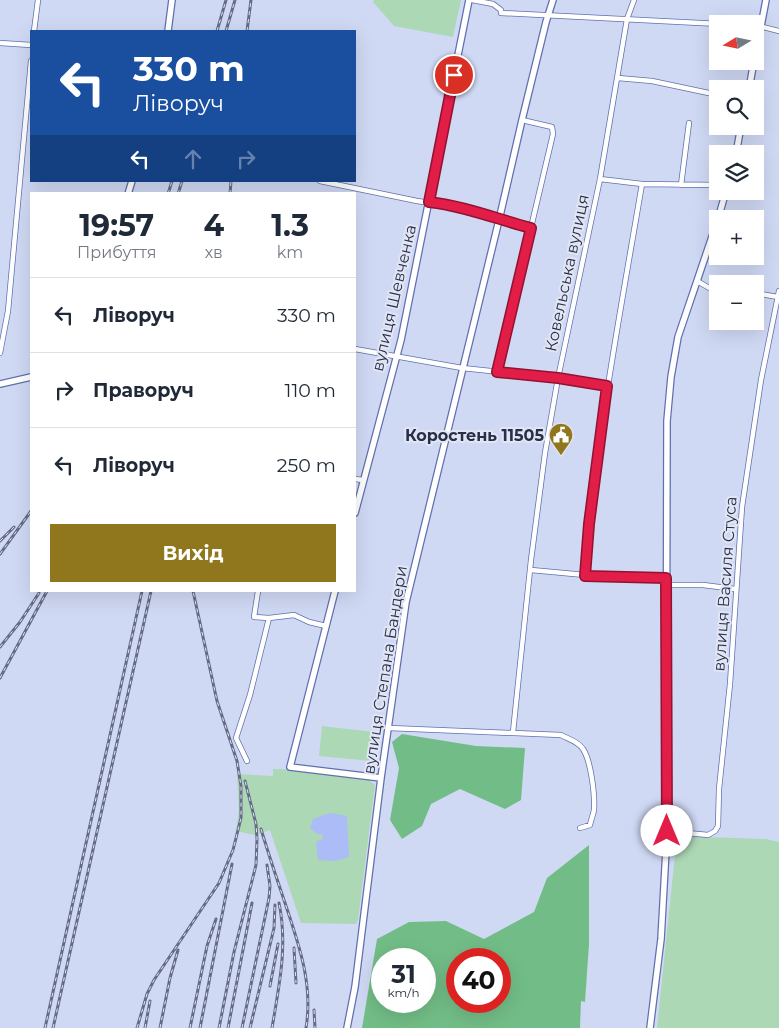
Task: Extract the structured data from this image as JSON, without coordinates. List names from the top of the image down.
{
  "streets": {
    "street": [
      "Ковельська вулиця",
      "вулиця Шевченка",
      "вулиця Василя Стуса",
      "вулиця Степана Бандери"
    ]
  },
  "places": {
    "public building": ["Коростень 11505"]
  },
  "north": "left",
  "page": {
    "map_buttons": ["+", "−"],
    "turn": ["330 m", "Ліворуч"],
    "eta": [
      "19:57",
      "Прибуття",
      "4",
      "хв",
      "1.3",
      "km"
    ],
    "list": [
      {
        "name": "Ліворуч",
        "value": "330 m"
      },
      {
        "name": "Праворуч",
        "value": "110 m"
      },
      {
        "name": "Ліворуч",
        "value": "250 m"
      }
    ],
    "buttons": "Вихід",
    "speed": "31 km/h",
    "limit": "40"
  }
}
